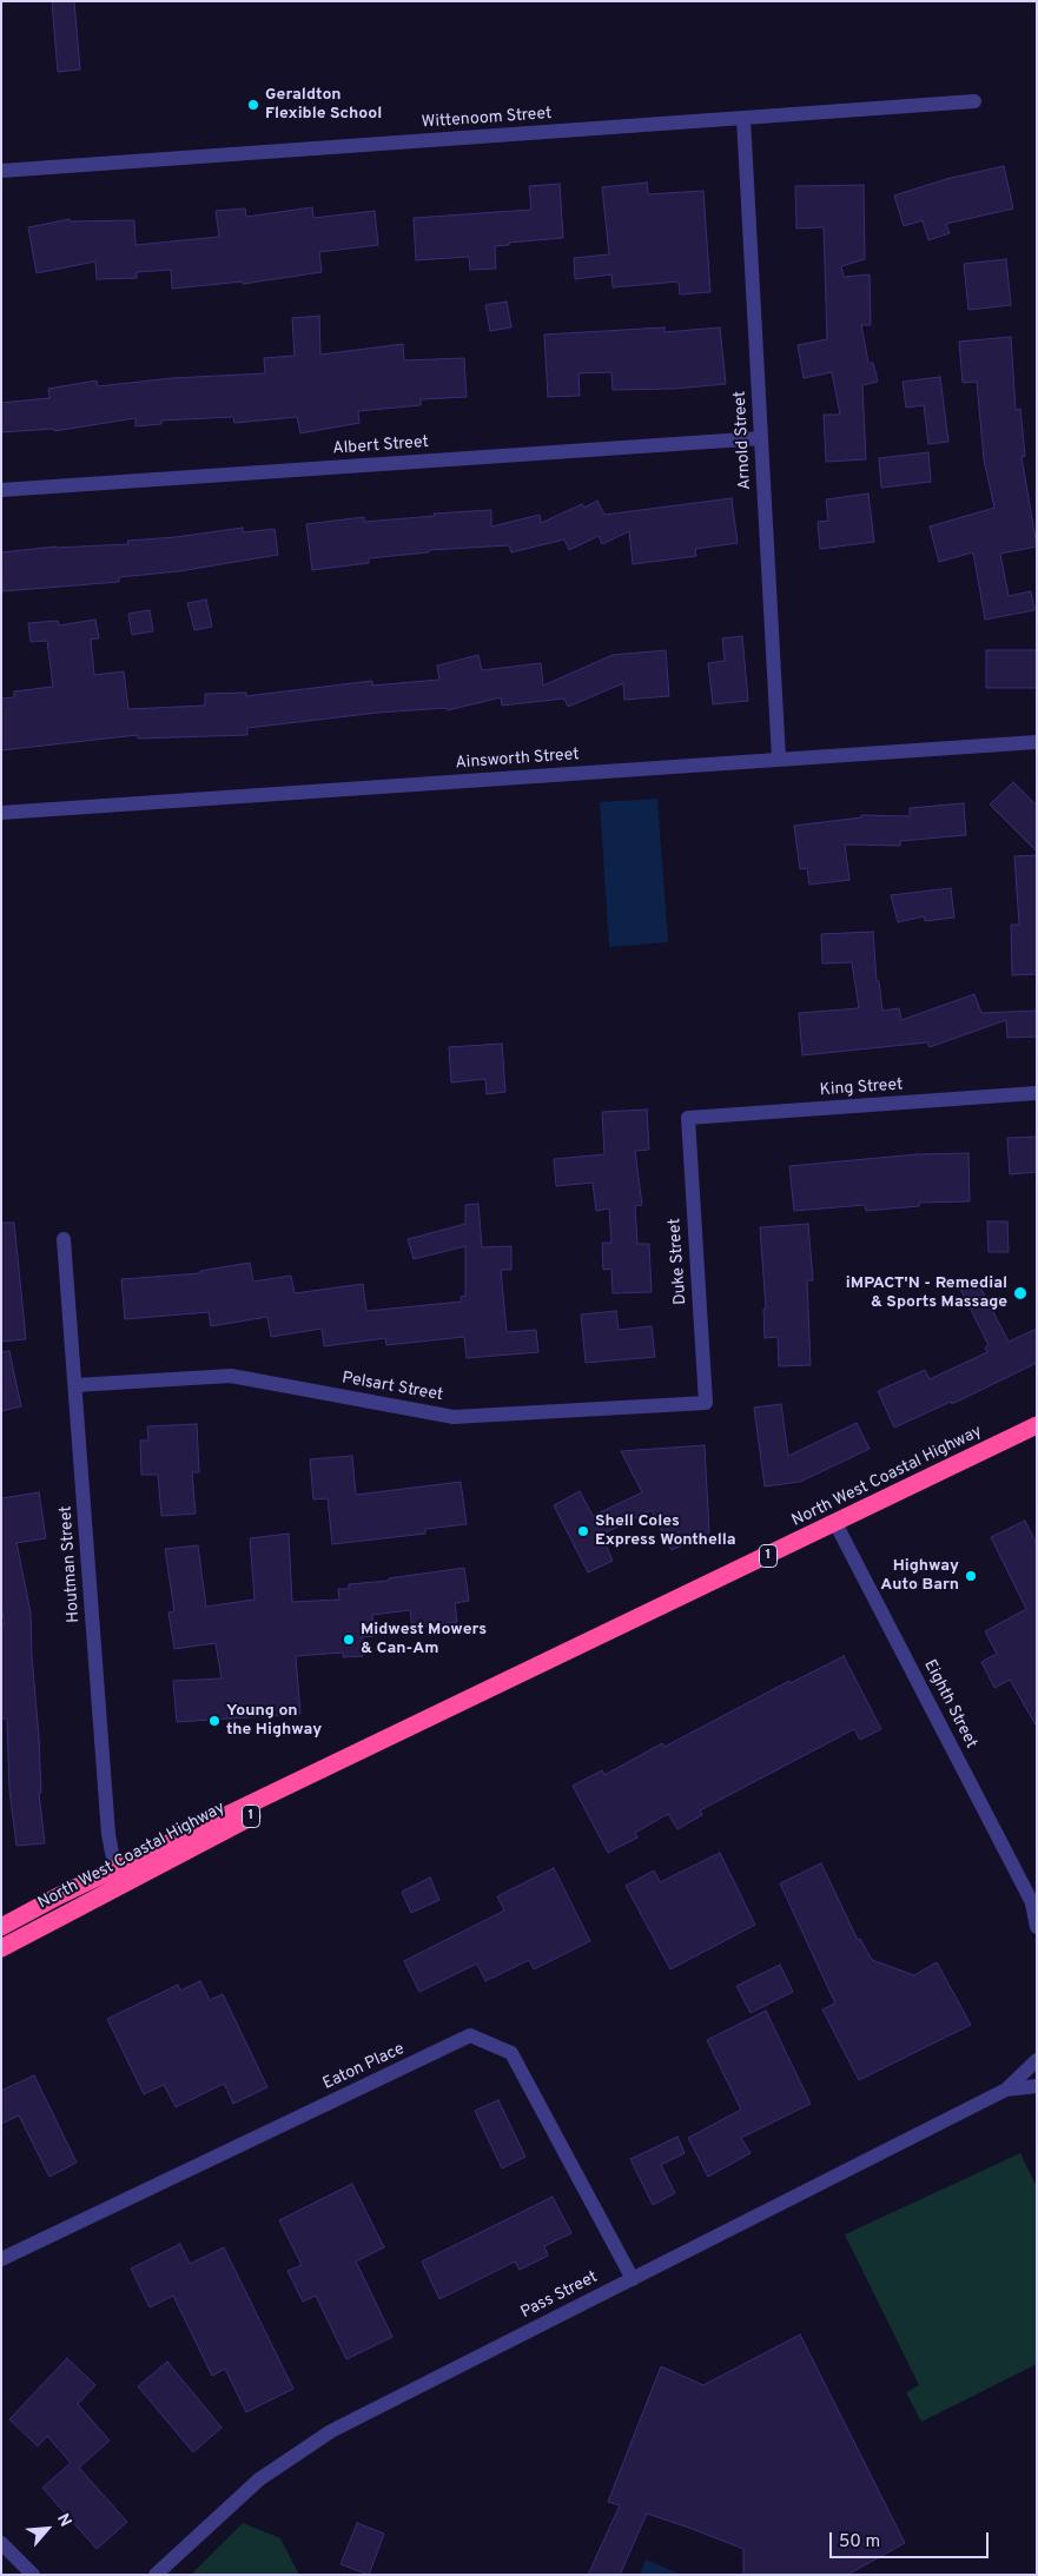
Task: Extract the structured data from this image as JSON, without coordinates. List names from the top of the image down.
{
  "streets": {
    "highway": ["North West Coastal Highway", "1"],
    "street": [
      "Wittenoom Street",
      "Arnold Street",
      "Albert Street",
      "Ainsworth Street",
      "King Street",
      "Duke Street",
      "Pelsart Street",
      "Houtman Street",
      "Eighth Street",
      "Eaton Place",
      "Pass Street"
    ]
  },
  "crossings": [
    ["Wittenoom Street", "Arnold Street"],
    ["Arnold Street", "Albert Street"],
    ["Arnold Street", "Ainsworth Street"],
    ["King Street", "Duke Street"],
    ["Duke Street", "Pelsart Street"],
    ["Pelsart Street", "Houtman Street"],
    ["North West Coastal Highway", "Houtman Street"],
    ["North West Coastal Highway", "Eighth Street"],
    ["Eaton Place", "Pass Street"]
  ],
  "places": [
    "Geraldton Flexible School",
    "iMPACT'N - Remedial & Sports Massage",
    "Shell Coles Express Wonthella",
    "Highway Auto Barn",
    "Midwest Mowers & Can-Am",
    "Young on the Highway"
  ],
  "scale_bar": "50 m",
  "north": "top right"
}
